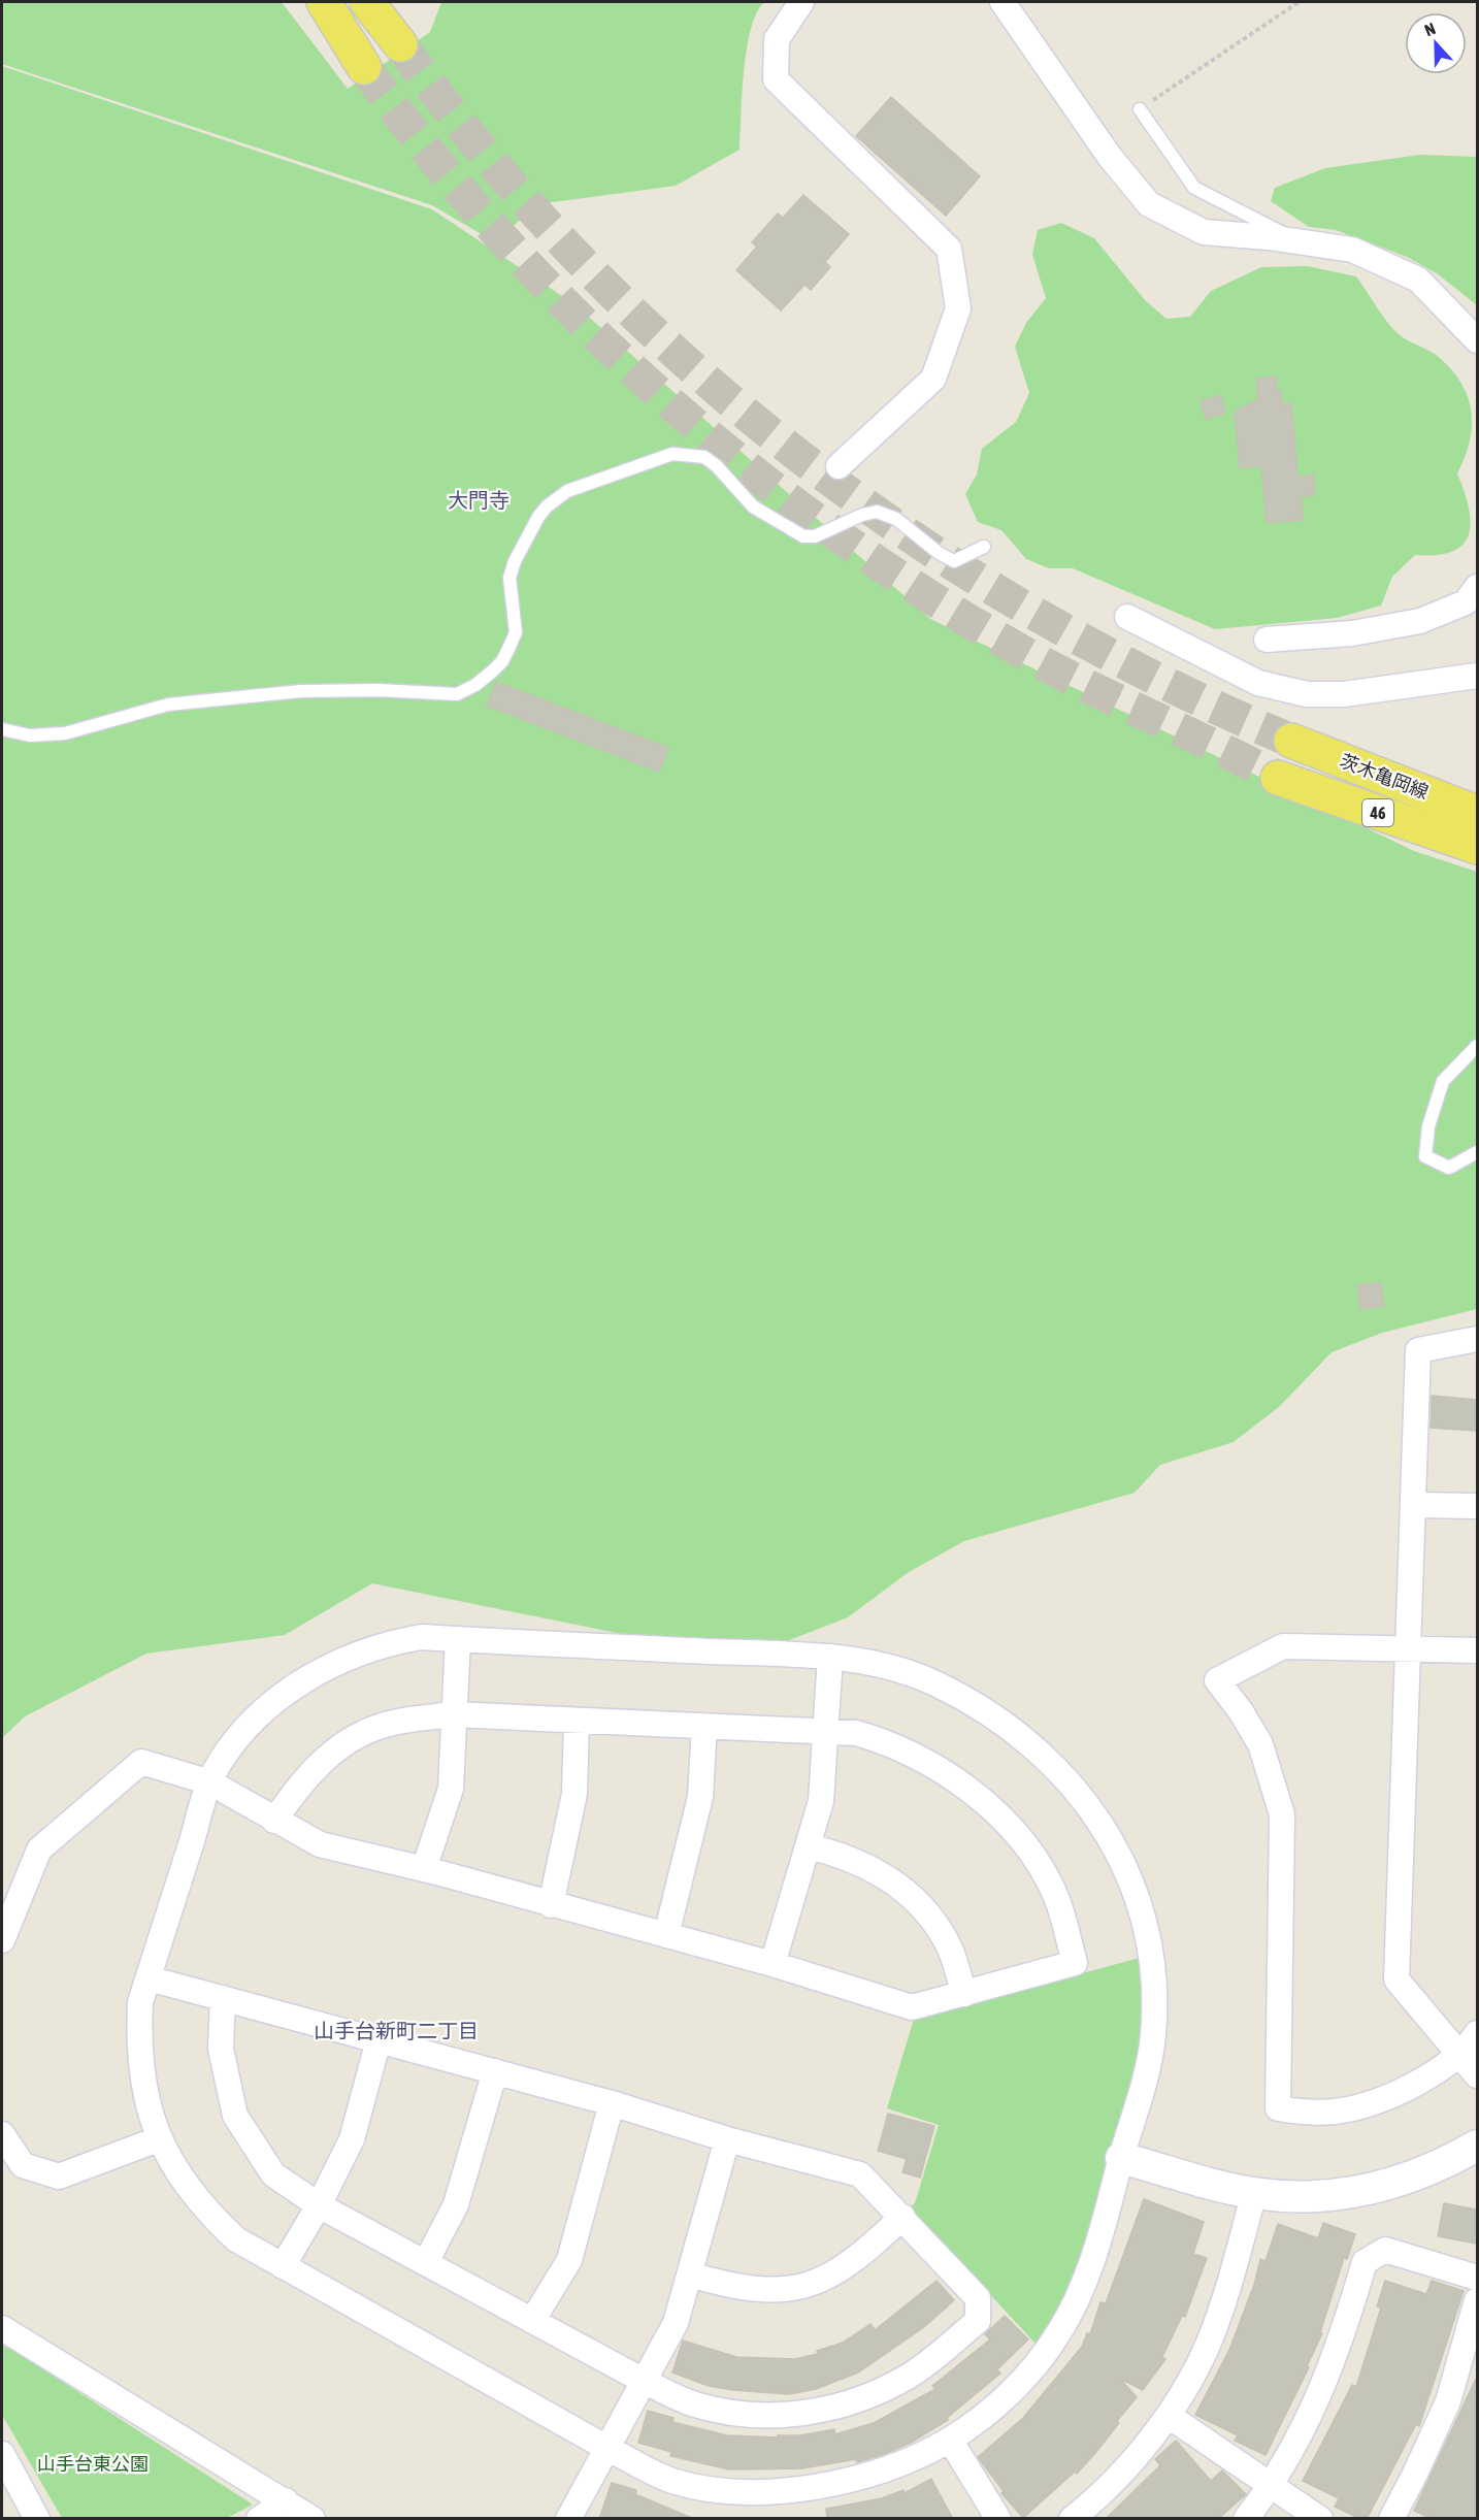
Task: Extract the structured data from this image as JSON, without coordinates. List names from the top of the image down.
{
  "streets": {
    "main road": ["茨木亀岡線", "46"]
  },
  "districts": ["大門寺", "山手台新町二丁目"],
  "parks": ["山手台東公園"],
  "north": "top"
}
